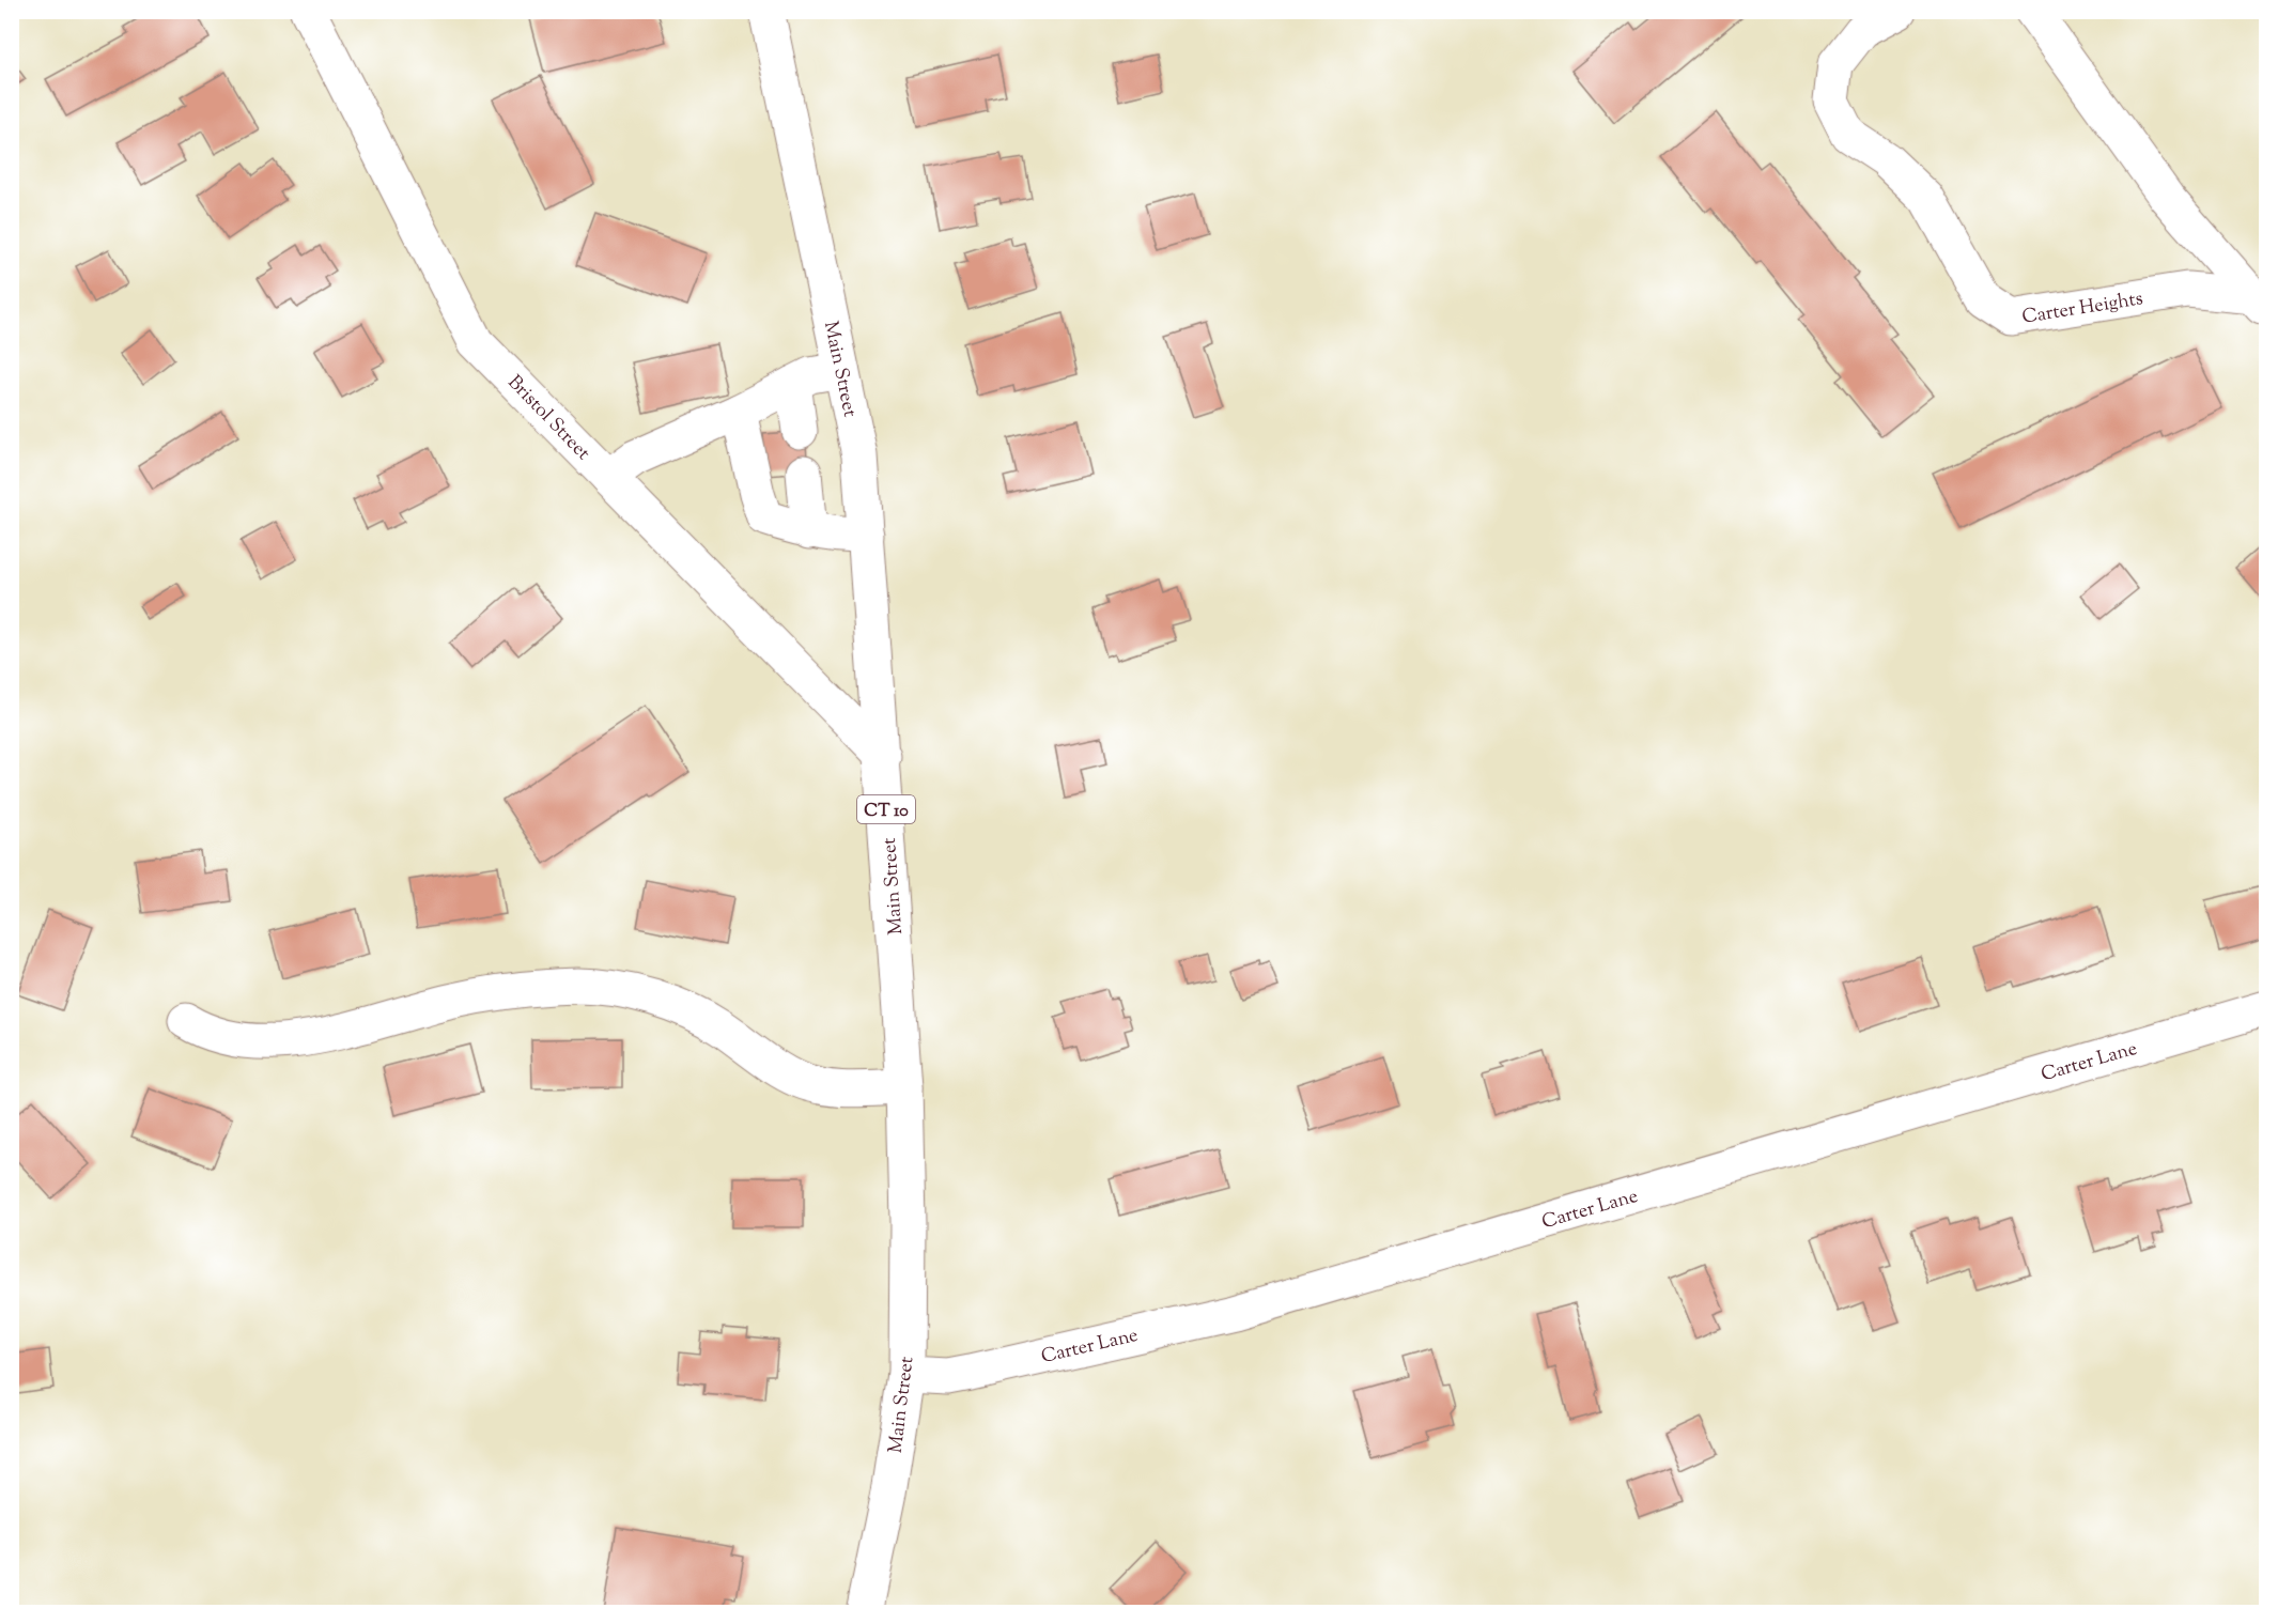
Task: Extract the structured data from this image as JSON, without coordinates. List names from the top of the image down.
{
  "streets": {
    "main road": [
      "Carter Heights",
      "Main Street",
      "Bristol Street",
      "CT 10",
      "Carter Lane"
    ]
  },
  "crossings": [
    ["Main Street", "Bristol Street"],
    ["Main Street", "Carter Lane"]
  ]
}
